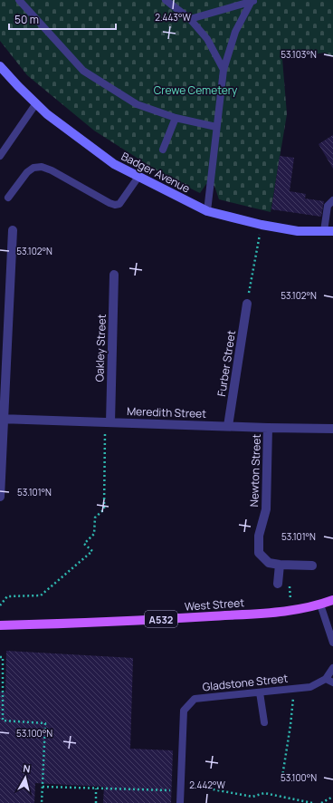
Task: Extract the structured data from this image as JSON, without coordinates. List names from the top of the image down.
{
  "streets": {
    "main road": ["West Street", "A532"],
    "street": [
      "Badger Avenue",
      "Oakley Street",
      "Furber Street",
      "Meredith Street",
      "Newton Street"
    ],
    "lane": ["Gladstone Street"]
  },
  "crossings": [
    ["Oakley Street", "Meredith Street"],
    ["Furber Street", "Meredith Street"],
    ["Meredith Street", "Newton Street"]
  ],
  "parks": ["Crewe Cemetery"],
  "scale_bar": "50 m",
  "north": "top",
  "coordinates": [
    "2.443°W",
    "53.103°N",
    "53.102°N",
    "53.101°N",
    "53.100°N",
    "2.442°W"
  ]
}
